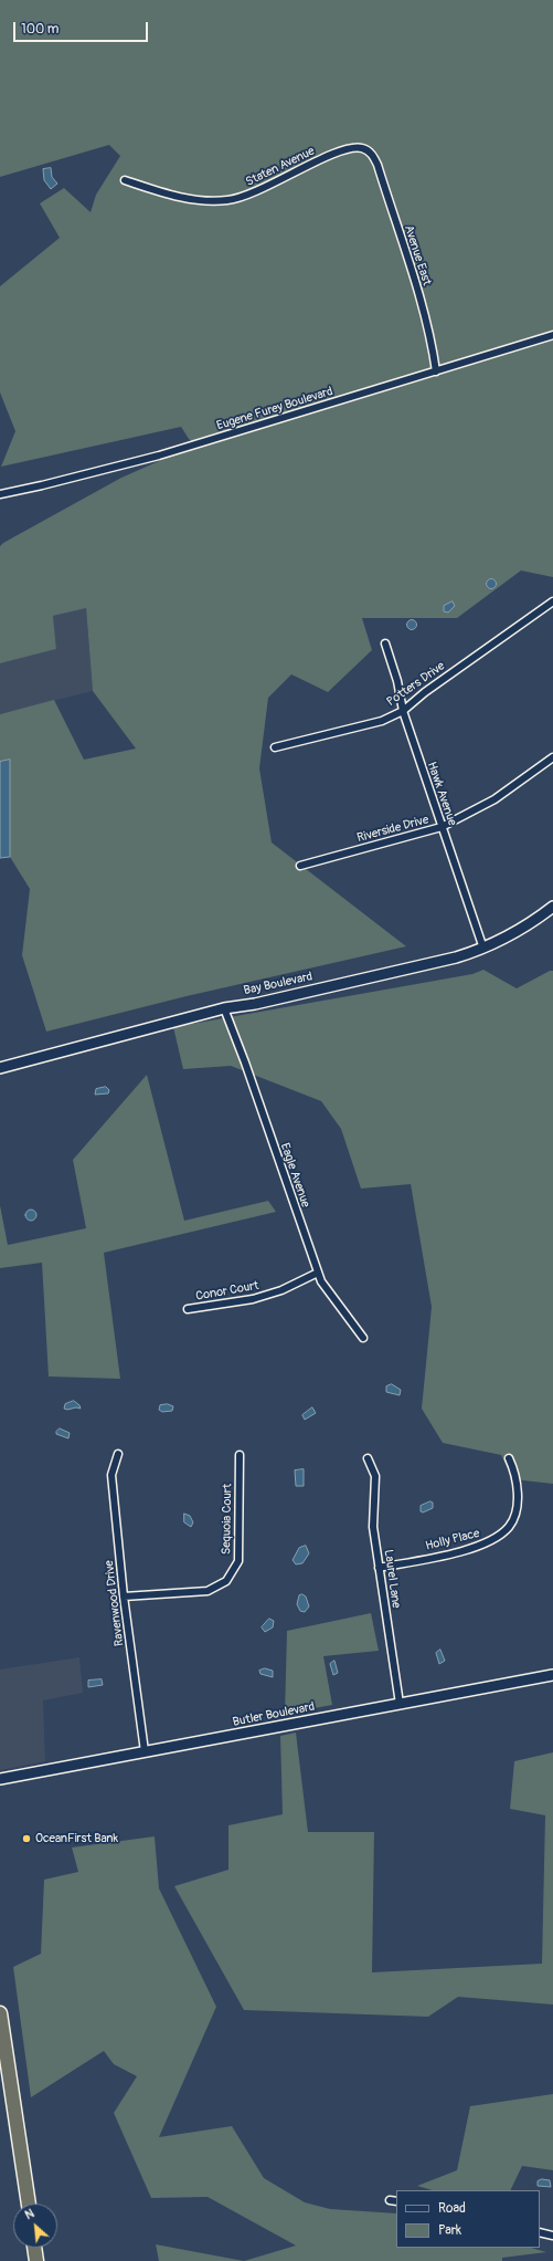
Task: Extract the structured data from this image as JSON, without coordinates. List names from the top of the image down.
{
  "streets": {
    "street": [
      "Staten Avenue",
      "Avenue East",
      "Eugene Furey Boulevard",
      "Potters Drive",
      "Hawk Avenue",
      "Riverside Drive",
      "Bay Boulevard",
      "Eagle Avenue",
      "Conor Court",
      "Sequoia Court",
      "Holly Place",
      "Laurel Lane",
      "Ravenwood Drive",
      "Butler Boulevard"
    ]
  },
  "crossings": [
    ["Staten Avenue", "Avenue East"],
    ["Avenue East", "Eugene Furey Boulevard"],
    ["Potters Drive", "Hawk Avenue"],
    ["Hawk Avenue", "Riverside Drive"],
    ["Hawk Avenue", "Bay Boulevard"],
    ["Bay Boulevard", "Eagle Avenue"],
    ["Eagle Avenue", "Conor Court"],
    ["Sequoia Court", "Ravenwood Drive"],
    ["Holly Place", "Laurel Lane"],
    ["Laurel Lane", "Butler Boulevard"],
    ["Ravenwood Drive", "Butler Boulevard"]
  ],
  "places": ["OceanFirst Bank"],
  "legend": ["Road", "Park"],
  "scale_bar": "100 m",
  "north": "top left"
}
